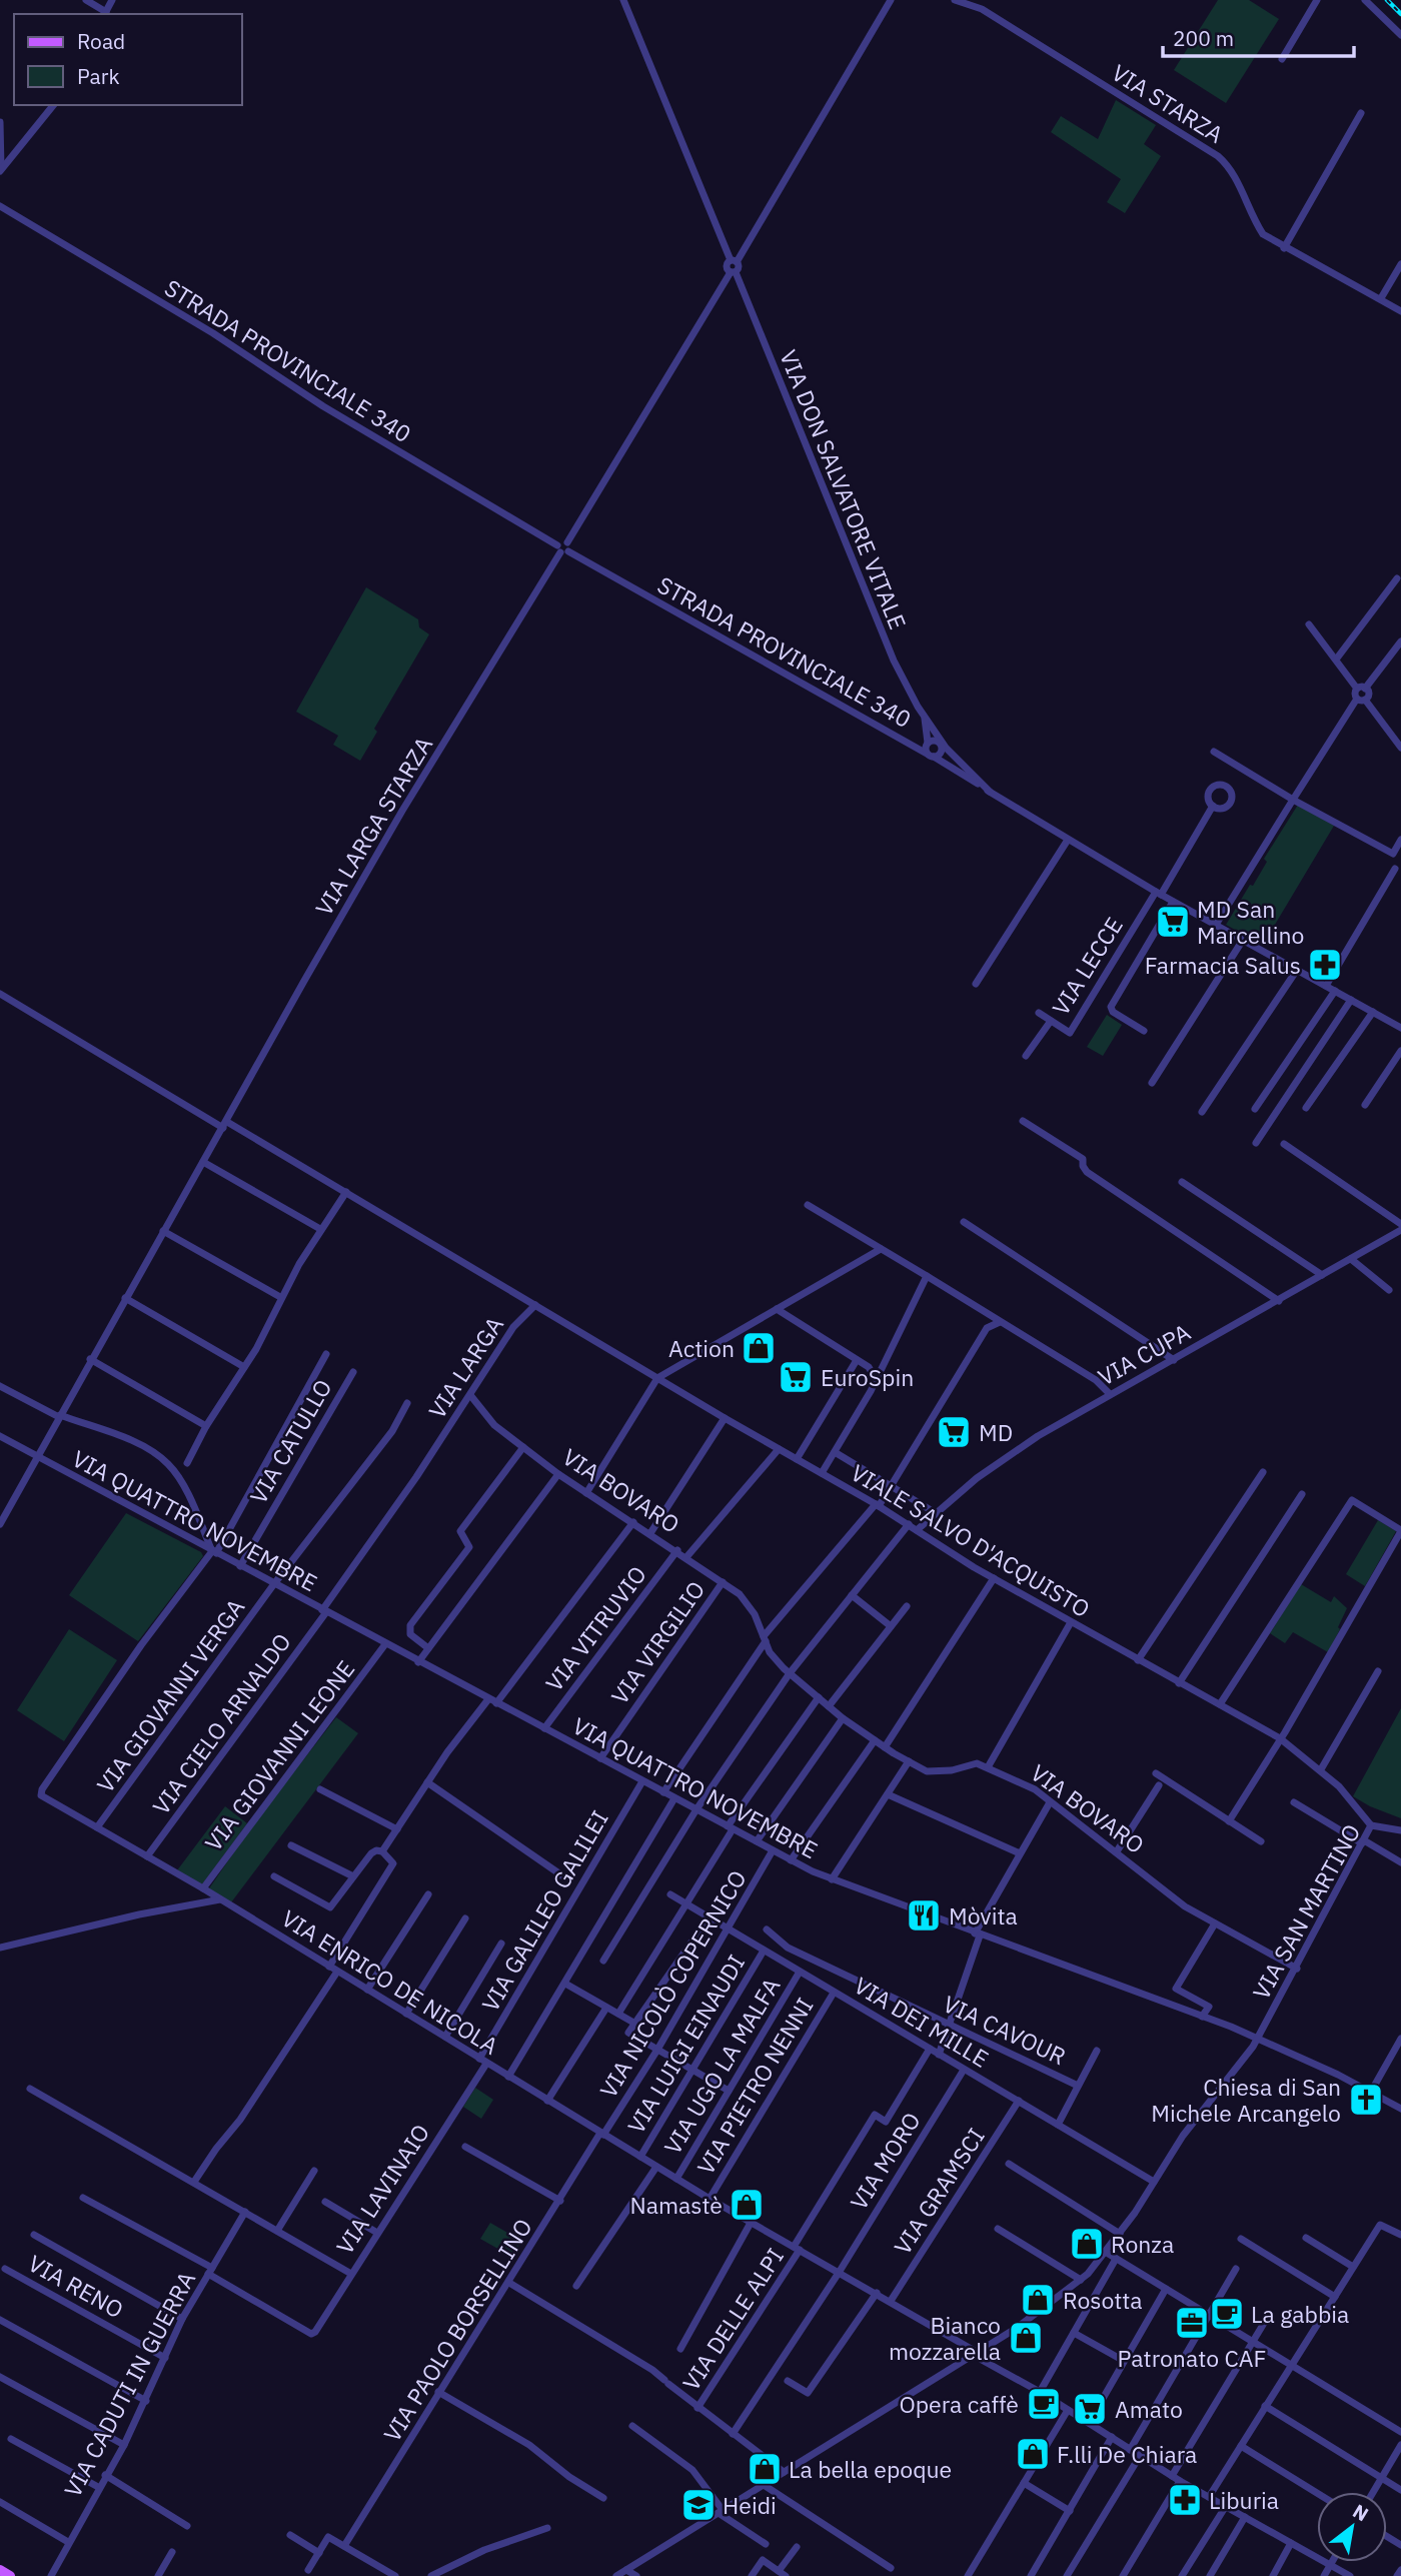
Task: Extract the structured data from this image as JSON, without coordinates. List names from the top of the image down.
{
  "streets": {
    "street": [
      "VIA STARZA",
      "STRADA PROVINCIALE 340",
      "VIA DON SALVATORE VITALE",
      "VIA LARGA STARZA",
      "VIA LECCE",
      "VIA CUPA",
      "VIA LARGA",
      "VIA CATULLO",
      "VIA BOVARO",
      "VIA QUATTRO NOVEMBRE",
      "VIALE SALVO D'ACQUISTO",
      "VIA VITRUVIO",
      "VIA VIRGILIO",
      "VIA GIOVANNI VERGA",
      "VIA CIELO ARNALDO",
      "VIA GIOVANNI LEONE",
      "VIA GALILEO GALILEI",
      "VIA SAN MARTINO",
      "VIA ENRICO DE NICOLA",
      "VIA NICOLÒ COPERNICO",
      "VIA DEI MILLE",
      "VIA CAVOUR",
      "VIA LUIGI EINAUDI",
      "VIA UGO LA MALFA",
      "VIA PIETRO NENNI",
      "VIA MORO",
      "VIA LAVINAIO",
      "VIA GRAMSCI",
      "VIA RENO",
      "VIA DELLE ALPI",
      "VIA PAOLO BORSELLINO",
      "VIA CADUTI IN GUERRA"
    ]
  },
  "crossings": [
    ["STRADA PROVINCIALE 340", "VIA DON SALVATORE VITALE"],
    ["STRADA PROVINCIALE 340", "VIA LARGA STARZA"],
    ["VIA DON SALVATORE VITALE", "VIA LARGA STARZA"],
    ["VIA DON SALVATORE VITALE", "VIA LECCE"],
    ["VIA LARGA STARZA", "VIA LARGA"],
    ["VIA LARGA STARZA", "VIA QUATTRO NOVEMBRE"],
    ["VIA CUPA", "VIALE SALVO D'ACQUISTO"],
    ["VIA LARGA", "VIA BOVARO"],
    ["VIA LARGA", "VIA QUATTRO NOVEMBRE"],
    ["VIA LARGA", "VIALE SALVO D'ACQUISTO"],
    ["VIA LARGA", "VIA CIELO ARNALDO"],
    ["VIA CATULLO", "VIA QUATTRO NOVEMBRE"],
    ["VIA BOVARO", "VIA VITRUVIO"],
    ["VIA BOVARO", "VIA VIRGILIO"],
    ["VIA BOVARO", "VIA SAN MARTINO"],
    ["VIA QUATTRO NOVEMBRE", "VIA VITRUVIO"],
    ["VIA QUATTRO NOVEMBRE", "VIA VIRGILIO"],
    ["VIA QUATTRO NOVEMBRE", "VIA GIOVANNI VERGA"],
    ["VIA QUATTRO NOVEMBRE", "VIA CIELO ARNALDO"],
    ["VIA QUATTRO NOVEMBRE", "VIA GIOVANNI LEONE"],
    ["VIA QUATTRO NOVEMBRE", "VIA GALILEO GALILEI"],
    ["VIA QUATTRO NOVEMBRE", "VIA SAN MARTINO"],
    ["VIA QUATTRO NOVEMBRE", "VIA ENRICO DE NICOLA"],
    ["VIA QUATTRO NOVEMBRE", "VIA NICOLÒ COPERNICO"],
    ["VIALE SALVO D'ACQUISTO", "VIA SAN MARTINO"],
    ["VIA GIOVANNI VERGA", "VIA ENRICO DE NICOLA"],
    ["VIA CIELO ARNALDO", "VIA ENRICO DE NICOLA"],
    ["VIA GIOVANNI LEONE", "VIA ENRICO DE NICOLA"],
    ["VIA GALILEO GALILEI", "VIA ENRICO DE NICOLA"],
    ["VIA GALILEO GALILEI", "VIA LAVINAIO"],
    ["VIA SAN MARTINO", "VIA ENRICO DE NICOLA"],
    ["VIA SAN MARTINO", "VIA DEI MILLE"],
    ["VIA ENRICO DE NICOLA", "VIA NICOLÒ COPERNICO"],
    ["VIA ENRICO DE NICOLA", "VIA LUIGI EINAUDI"],
    ["VIA ENRICO DE NICOLA", "VIA UGO LA MALFA"],
    ["VIA ENRICO DE NICOLA", "VIA PIETRO NENNI"],
    ["VIA ENRICO DE NICOLA", "VIA MORO"],
    ["VIA ENRICO DE NICOLA", "VIA LAVINAIO"],
    ["VIA ENRICO DE NICOLA", "VIA GRAMSCI"],
    ["VIA ENRICO DE NICOLA", "VIA DELLE ALPI"],
    ["VIA ENRICO DE NICOLA", "VIA PAOLO BORSELLINO"],
    ["VIA NICOLÒ COPERNICO", "VIA DEI MILLE"],
    ["VIA NICOLÒ COPERNICO", "VIA PAOLO BORSELLINO"],
    ["VIA DEI MILLE", "VIA LUIGI EINAUDI"],
    ["VIA DEI MILLE", "VIA UGO LA MALFA"],
    ["VIA DEI MILLE", "VIA PIETRO NENNI"],
    ["VIA DEI MILLE", "VIA MORO"],
    ["VIA DEI MILLE", "VIA GRAMSCI"],
    ["VIA DEI MILLE", "VIA DELLE ALPI"],
    ["VIA LAVINAIO", "VIA CADUTI IN GUERRA"],
    ["VIA RENO", "VIA CADUTI IN GUERRA"]
  ],
  "places": {
    "supermarket": [
      "MD San Marcellino",
      "EuroSpin",
      "MD",
      "Amato"
    ],
    "pharmacy": ["Farmacia Salus", "Liburia"],
    "shop": [
      "Action",
      "Namastè",
      "Ronza",
      "Rosotta",
      "Bianco mozzarella",
      "F.lli De Chiara",
      "La bella epoque"
    ],
    "restaurant": ["Mòvita"],
    "church": ["Chiesa di San Michele Arcangelo"],
    "cafe": ["La gabbia", "Opera caffè"],
    "office": ["Patronato CAF"],
    "school or university": ["Heidi"]
  },
  "legend": ["Road", "Park"],
  "scale_bar": "200 m",
  "north": "top right"
}
